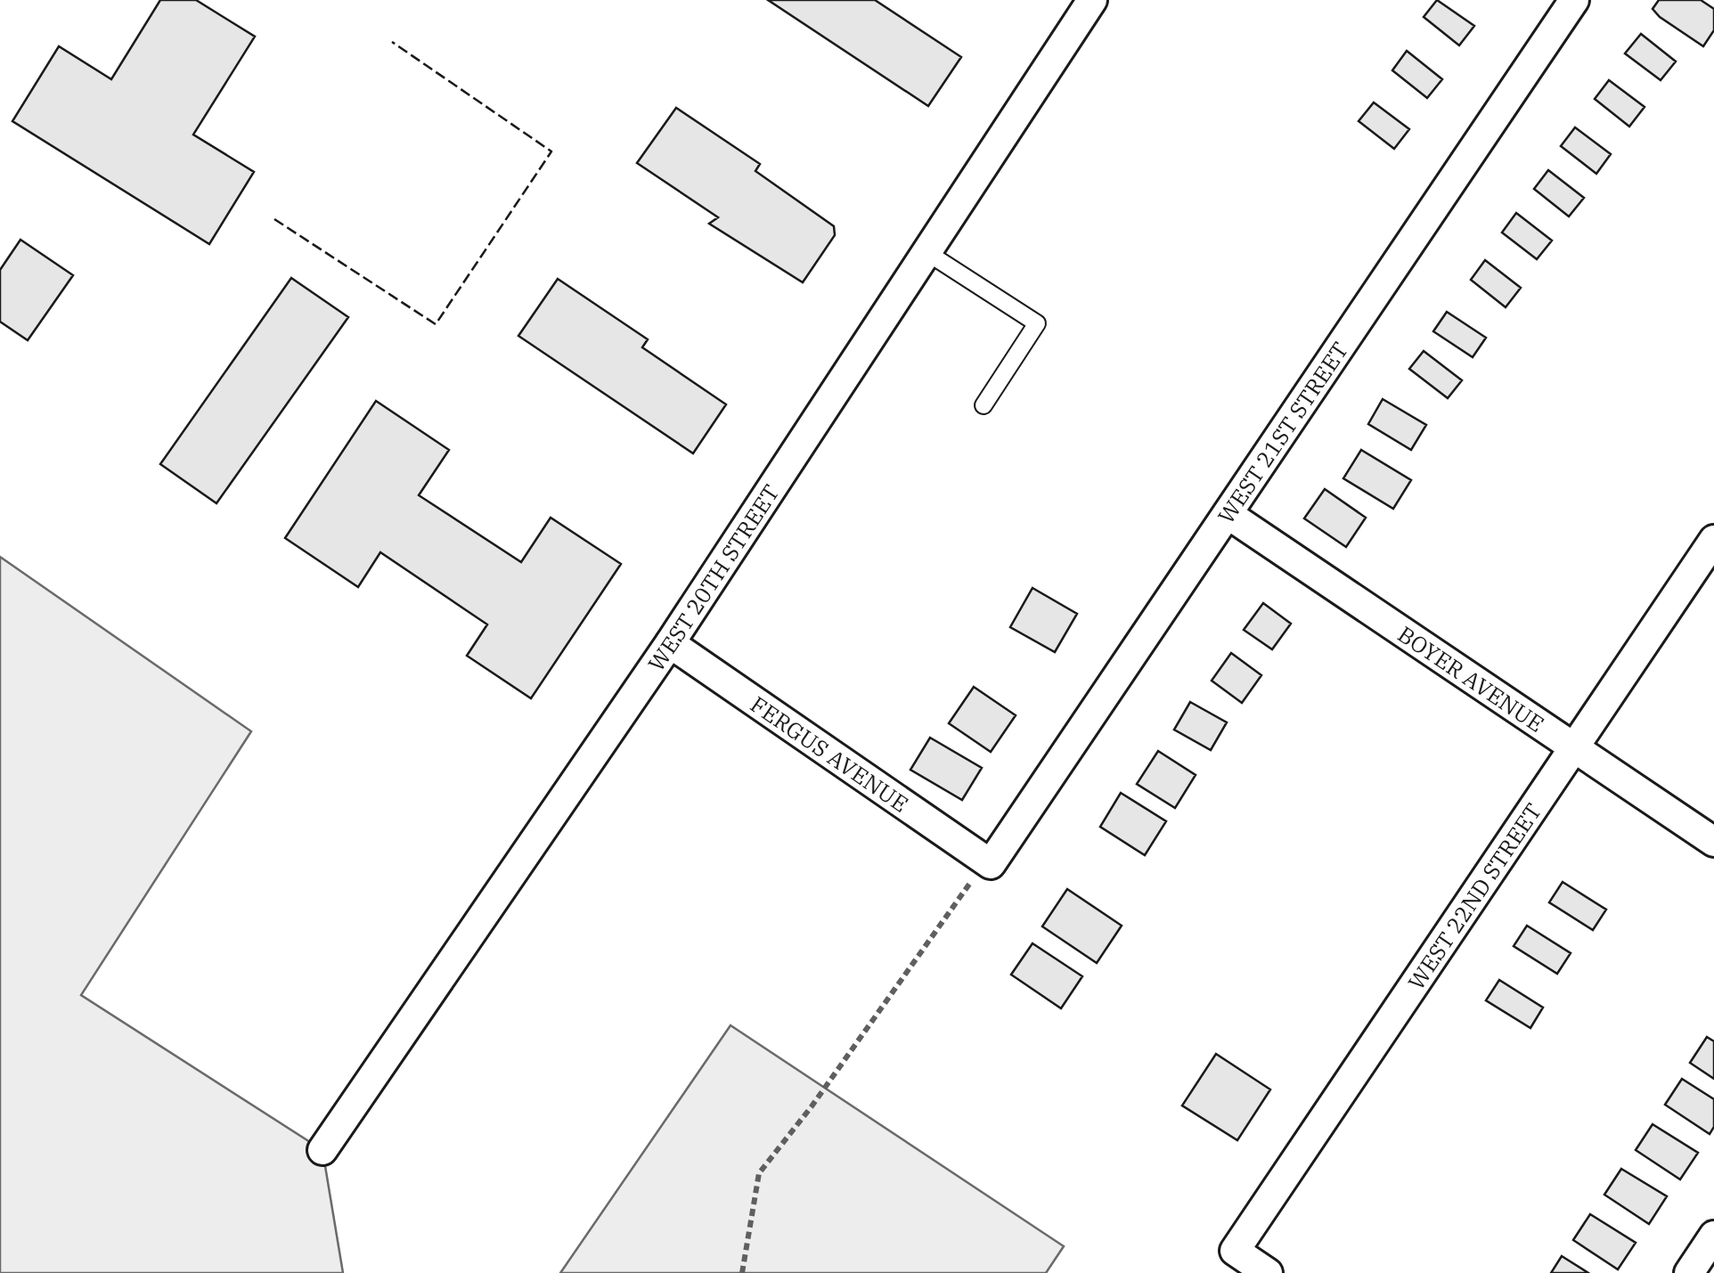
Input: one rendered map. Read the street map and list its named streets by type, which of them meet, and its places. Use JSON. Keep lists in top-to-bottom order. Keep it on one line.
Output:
{"streets":{"street":["WEST 21ST STREET","WEST 20TH STREET","BOYER AVENUE","FERGUS AVENUE","WEST 22ND STREET"]},"crossings":[["WEST 21ST STREET","BOYER AVENUE"],["WEST 21ST STREET","FERGUS AVENUE"],["WEST 20TH STREET","FERGUS AVENUE"],["BOYER AVENUE","WEST 22ND STREET"]]}
